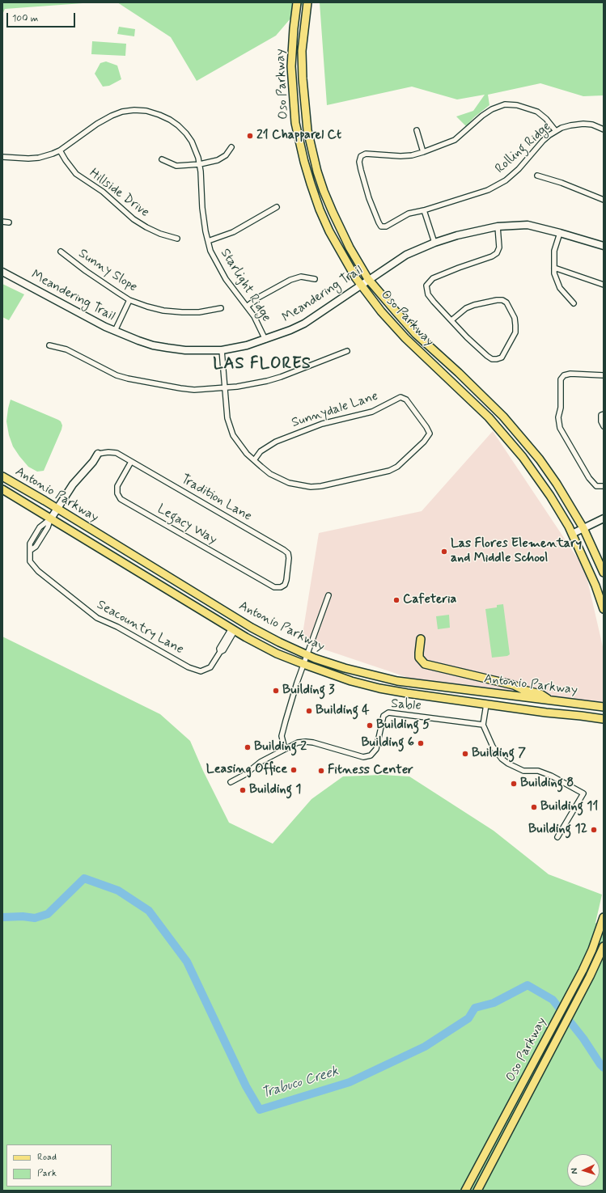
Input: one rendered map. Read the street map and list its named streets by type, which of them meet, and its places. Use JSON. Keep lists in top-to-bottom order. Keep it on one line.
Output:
{"streets":{"main road":["Oso Parkway","Antonio Parkway"],"street":["Rolling Ridge","Hillside Drive","Sunny Slope","Starlight Ridge","Meandering Trail","Sunnydale Lane","Tradition Lane","Legacy Way","Seacountry Lane","Sable"]},"crossings":[["Oso Parkway","Meandering Trail"],["Hillside Drive","Starlight Ridge"],["Starlight Ridge","Meandering Trail"],["Antonio Parkway","Seacountry Lane"],["Tradition Lane","Legacy Way"]],"districts":["LAS FLORES"],"water":["Trabuco Creek"],"places":["21 Chapparel Ct","Las Flores Elementary and Middle School","Cafeteria","Building 3","Building 4","Building 5","Building 6","Building 2","Building 7","Leasing Office","Fitness Center","Building 8","Building 1","Building 11","Building 12"],"legend":["Road","Park"],"scale_bar":"100 m","north":"left"}
